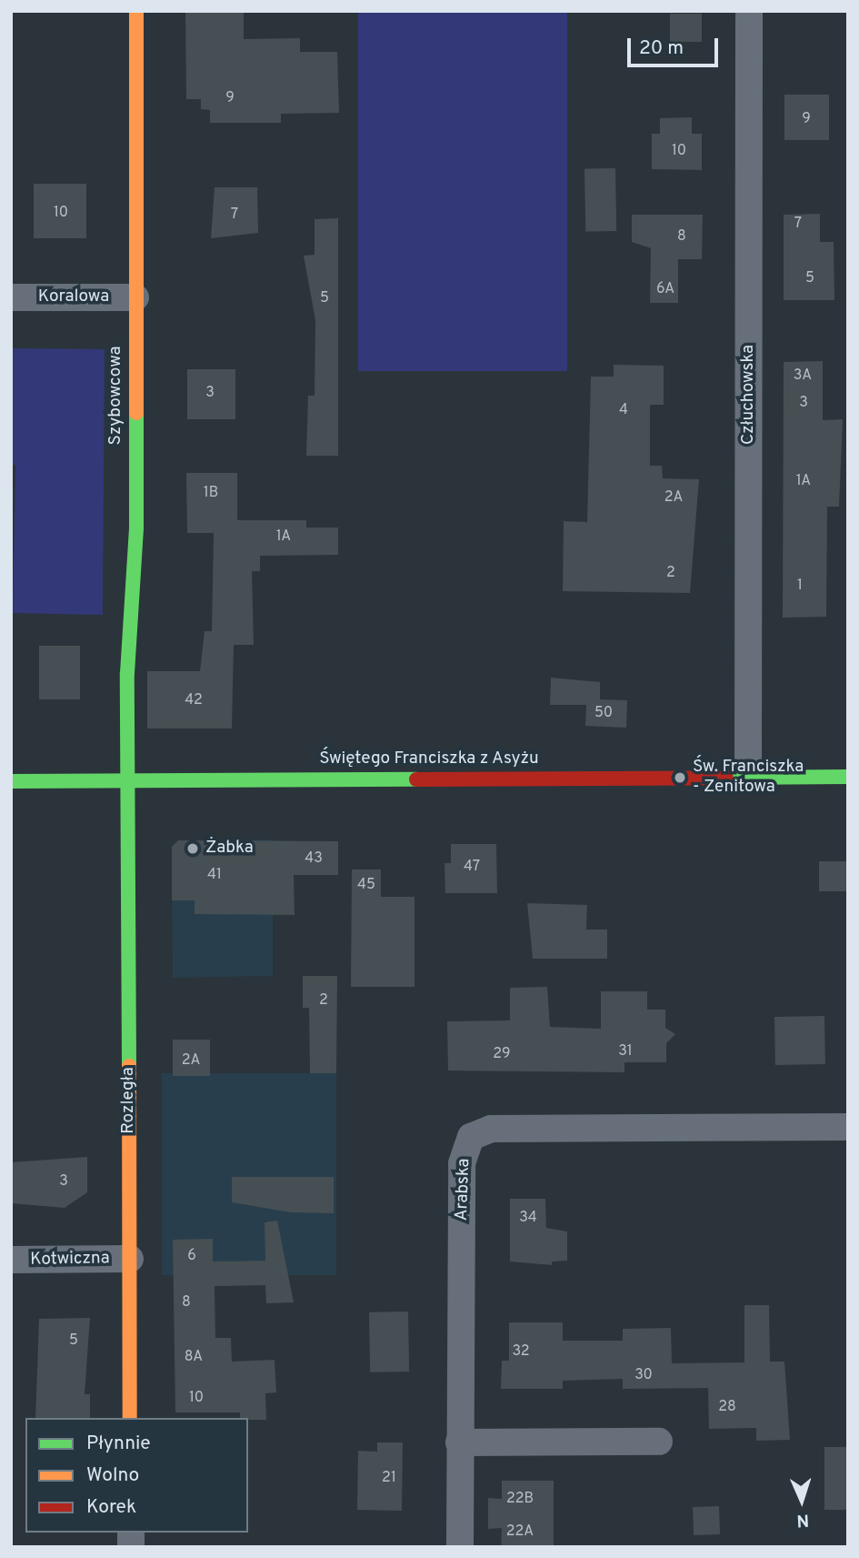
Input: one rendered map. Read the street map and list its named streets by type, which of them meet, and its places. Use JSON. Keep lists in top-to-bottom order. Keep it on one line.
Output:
{"streets":{"street":["Koralowa","Człuchowska","Szybowcowa","Świętego Franciszka z Asyżu","Rozległa","Arabska","Kotwiczna"]},"crossings":[["Koralowa","Szybowcowa"],["Człuchowska","Świętego Franciszka z Asyżu"],["Szybowcowa","Świętego Franciszka z Asyżu"],["Szybowcowa","Rozległa"],["Świętego Franciszka z Asyżu","Rozległa"],["Rozległa","Kotwiczna"]],"places":["Św. Franciszka - Zenitowa","Żabka"],"house_numbers":["9","9","10","10","7","7","8","5","6A","5","3A","3","3","4","1A","1B","2A","1A","2","1","42","50","43","47","41","45","2","31","29","2A","3","34","6","8","5","32","8A","30","10","28","21","22B","22A"],"legend":["Płynnie","Wolno","Korek"],"scale_bar":"20 m","north":"bottom"}
